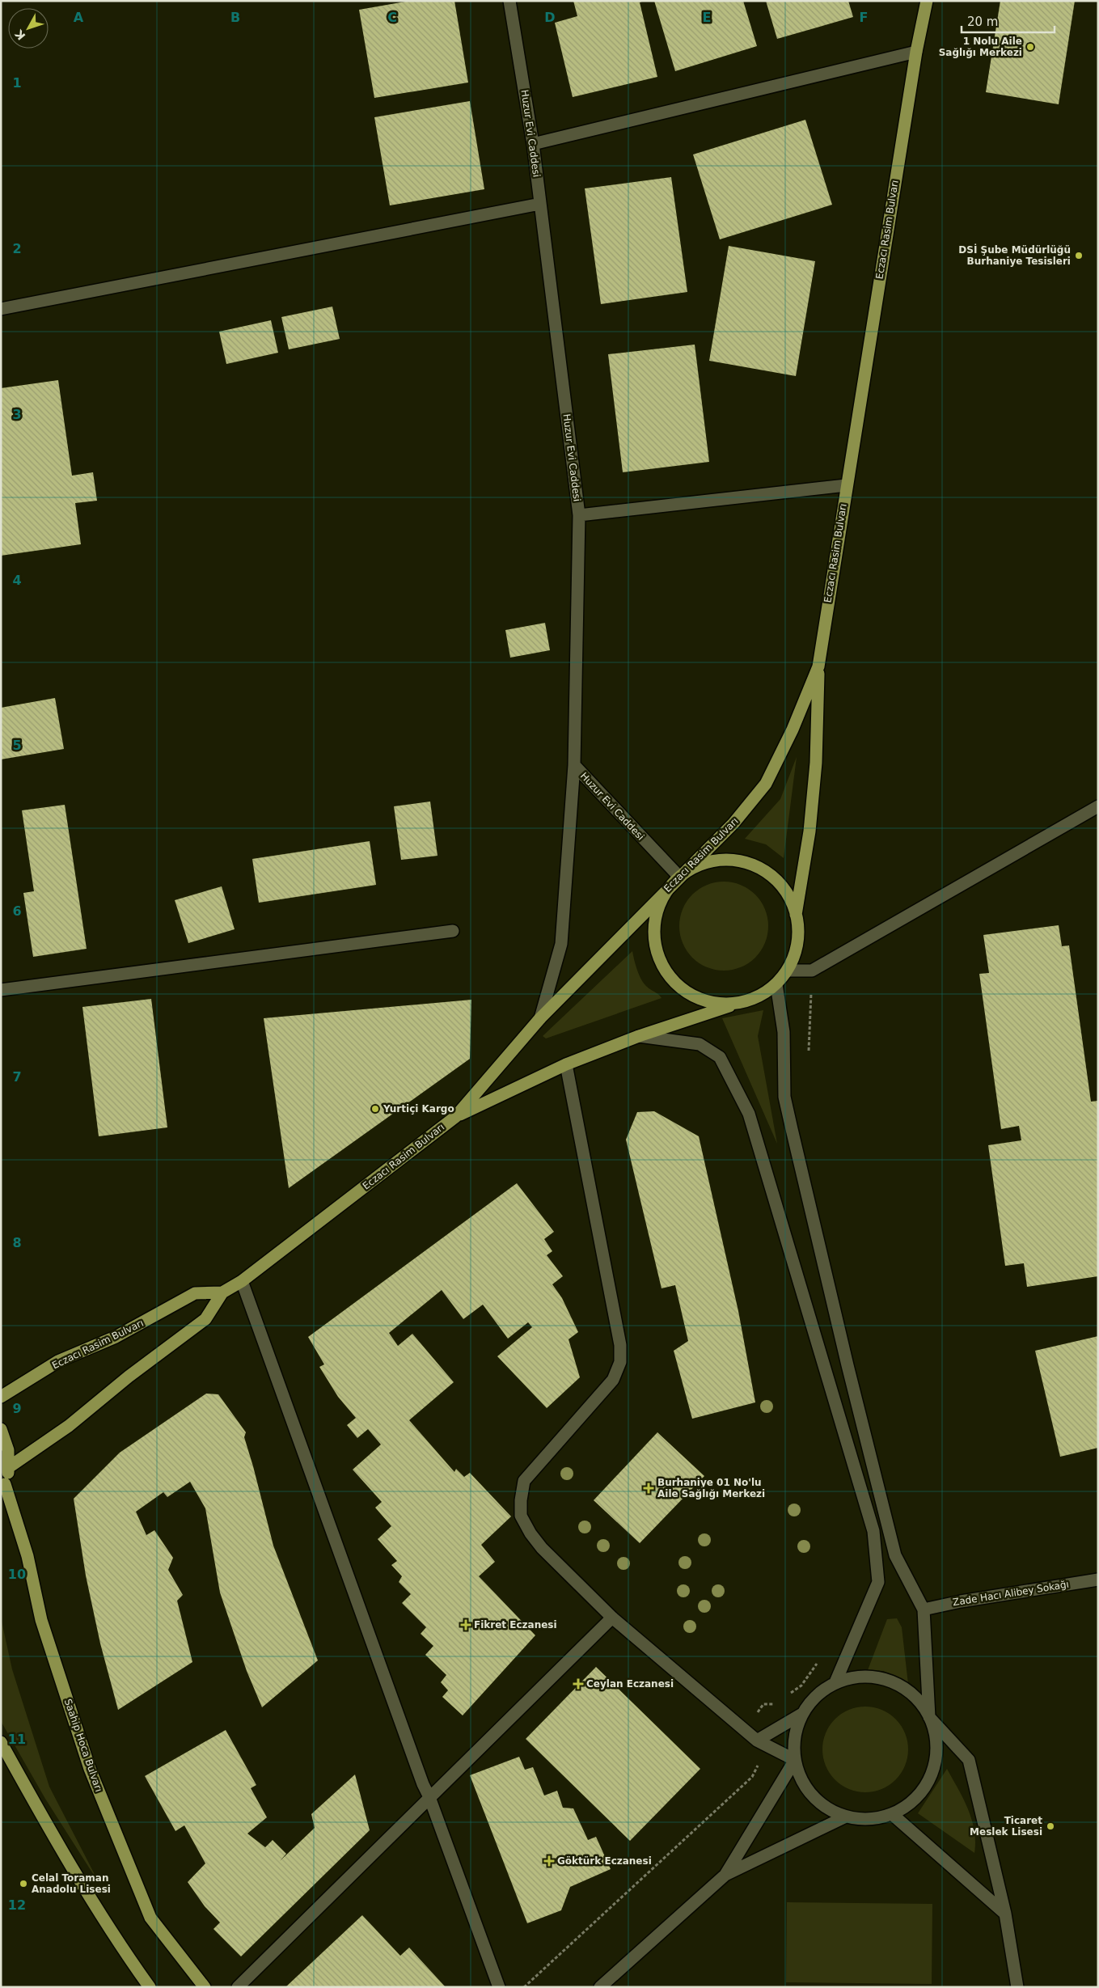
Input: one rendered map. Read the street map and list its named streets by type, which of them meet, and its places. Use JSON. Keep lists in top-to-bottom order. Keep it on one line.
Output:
{"streets":{"main road":["Eczacı Rasim Bulvarı","Saahip Hoca Bulvarı"],"street":["Huzur Evi Caddesi","Zade Hacı Alibey Sokağı"]},"crossings":[["Huzur Evi Caddesi","Eczacı Rasim Bulvarı"]],"places":{"other":["1 Nolu Aile Sağlığı Merkezi","DSİ Şube Müdürlüğü Burhaniye Tesisleri","Yurtiçi Kargo","Ticaret Meslek Lisesi","Celal Toraman Anadolu Lisesi"],"health":["Burhaniye 01 No'lu Aile Sağlığı Merkezi","Fikret Eczanesi","Ceylan Eczanesi","Göktürk Eczanesi"]},"scale_bar":"20 m","north":"bottom left","grid":{"columns":["A","B","C","D","E","F"],"rows":["1","2","3","4","5","6","7","8","9","10","11","12"]}}
